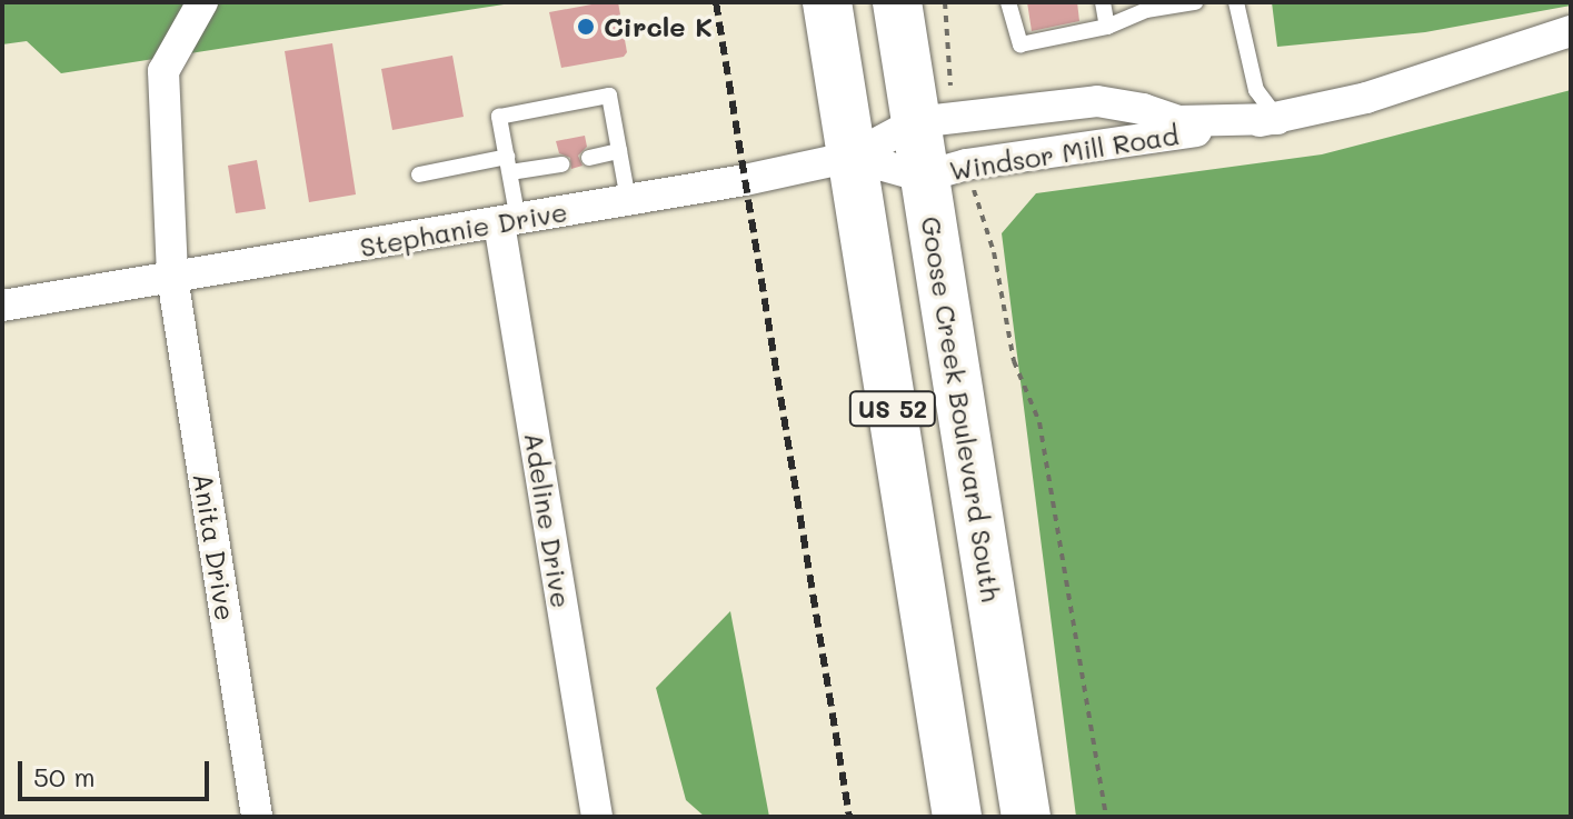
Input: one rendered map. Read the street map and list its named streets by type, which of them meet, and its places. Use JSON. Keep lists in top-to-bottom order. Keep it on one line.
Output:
{"streets":{"highway":["US 52","Goose Creek Boulevard South"],"street":["Windsor Mill Road","Stephanie Drive","Adeline Drive","Anita Drive"]},"crossings":[["Windsor Mill Road","Stephanie Drive"],["Windsor Mill Road","US 52"],["Windsor Mill Road","Goose Creek Boulevard South"],["Stephanie Drive","US 52"],["Stephanie Drive","Goose Creek Boulevard South"],["Stephanie Drive","Adeline Drive"],["Stephanie Drive","Anita Drive"]],"places":["Circle K"],"scale_bar":"50 m"}
